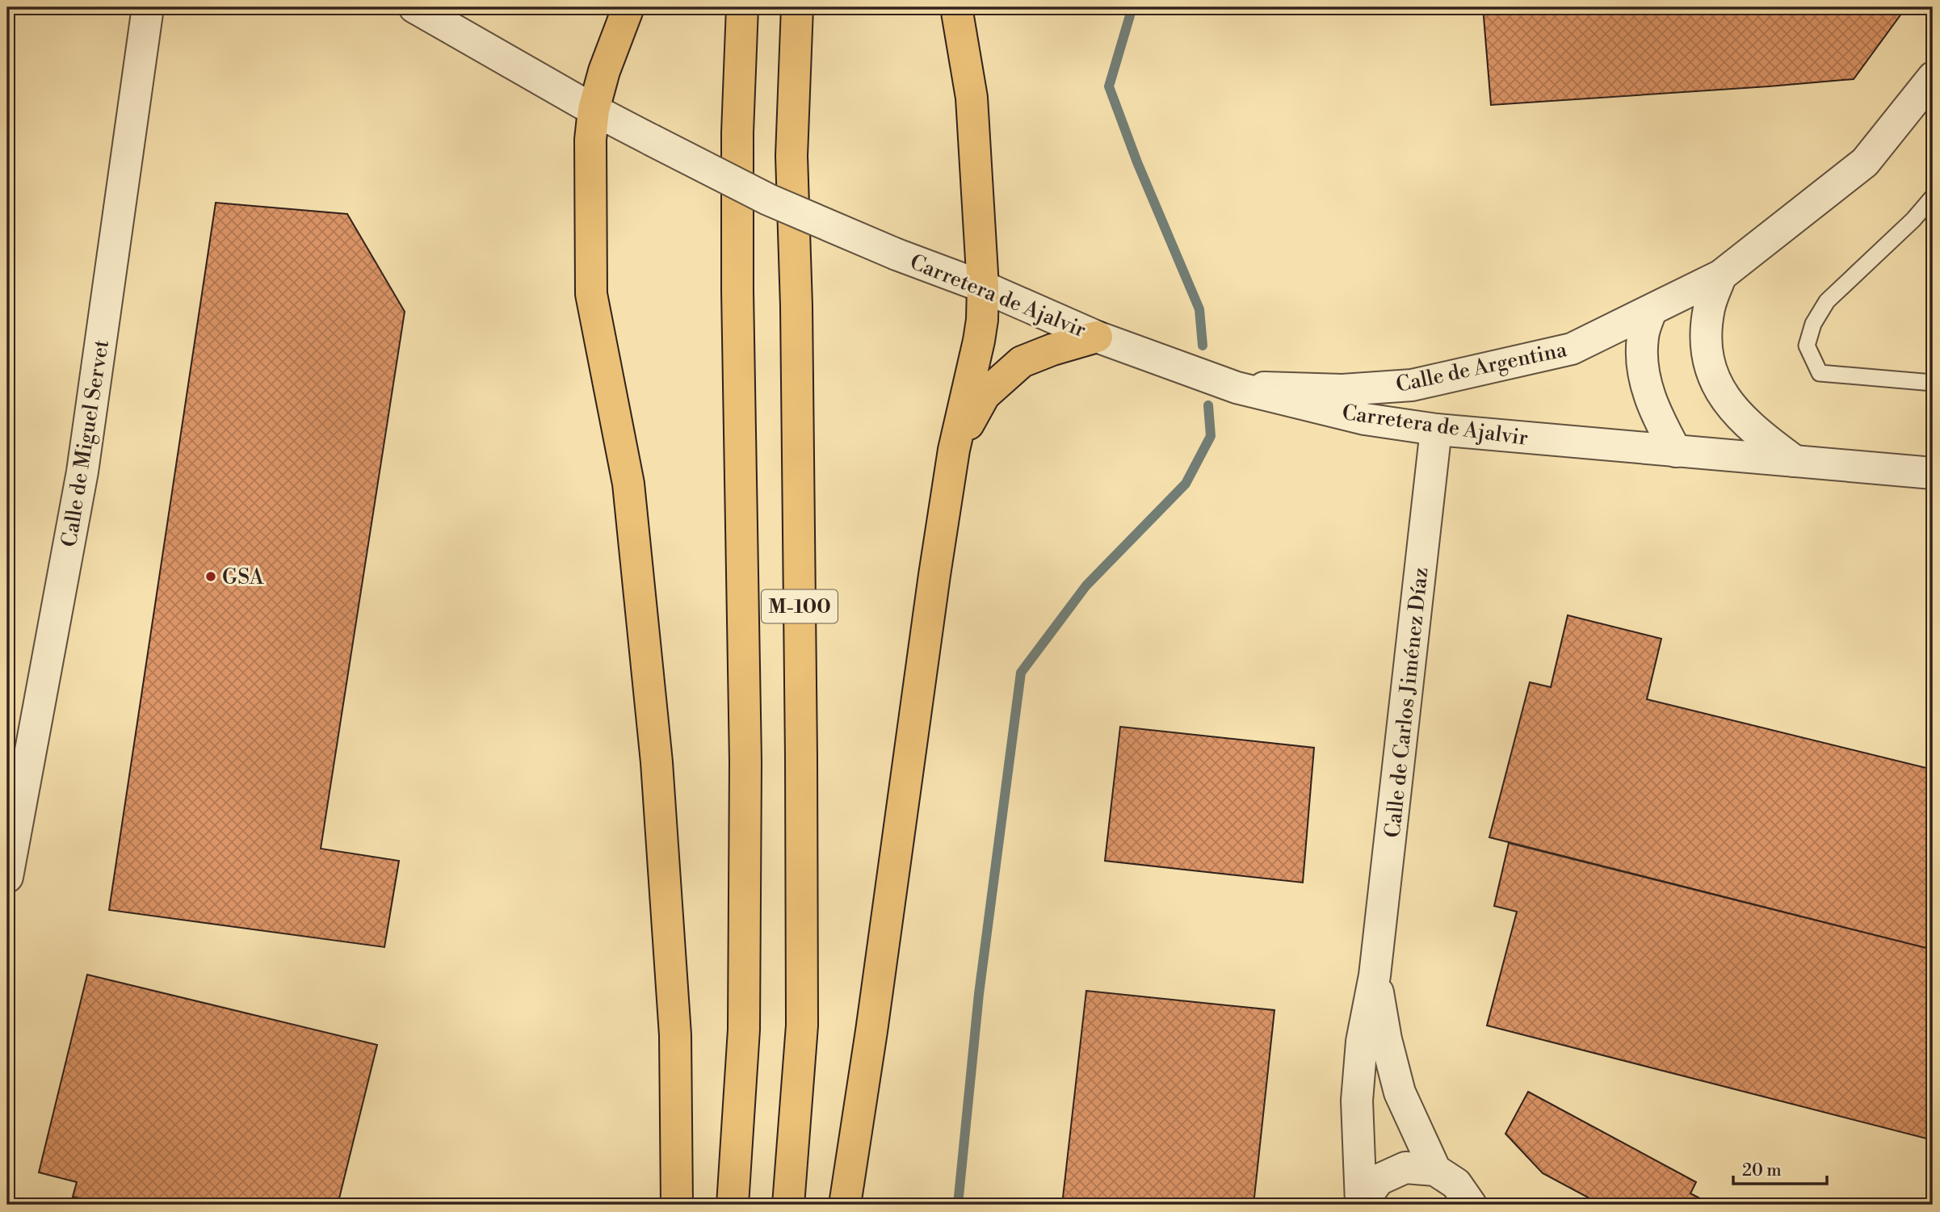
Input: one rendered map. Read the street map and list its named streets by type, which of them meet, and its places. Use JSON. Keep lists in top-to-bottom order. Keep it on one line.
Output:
{"streets":{"highway":["M-100"],"street":["Carretera de Ajalvir","Calle de Argentina","Calle de Miguel Servet","Calle de Carlos Jiménez Díaz"]},"crossings":[["Carretera de Ajalvir","Calle de Argentina"],["Carretera de Ajalvir","Calle de Carlos Jiménez Díaz"]],"places":["GSA"],"scale_bar":"20 m"}
